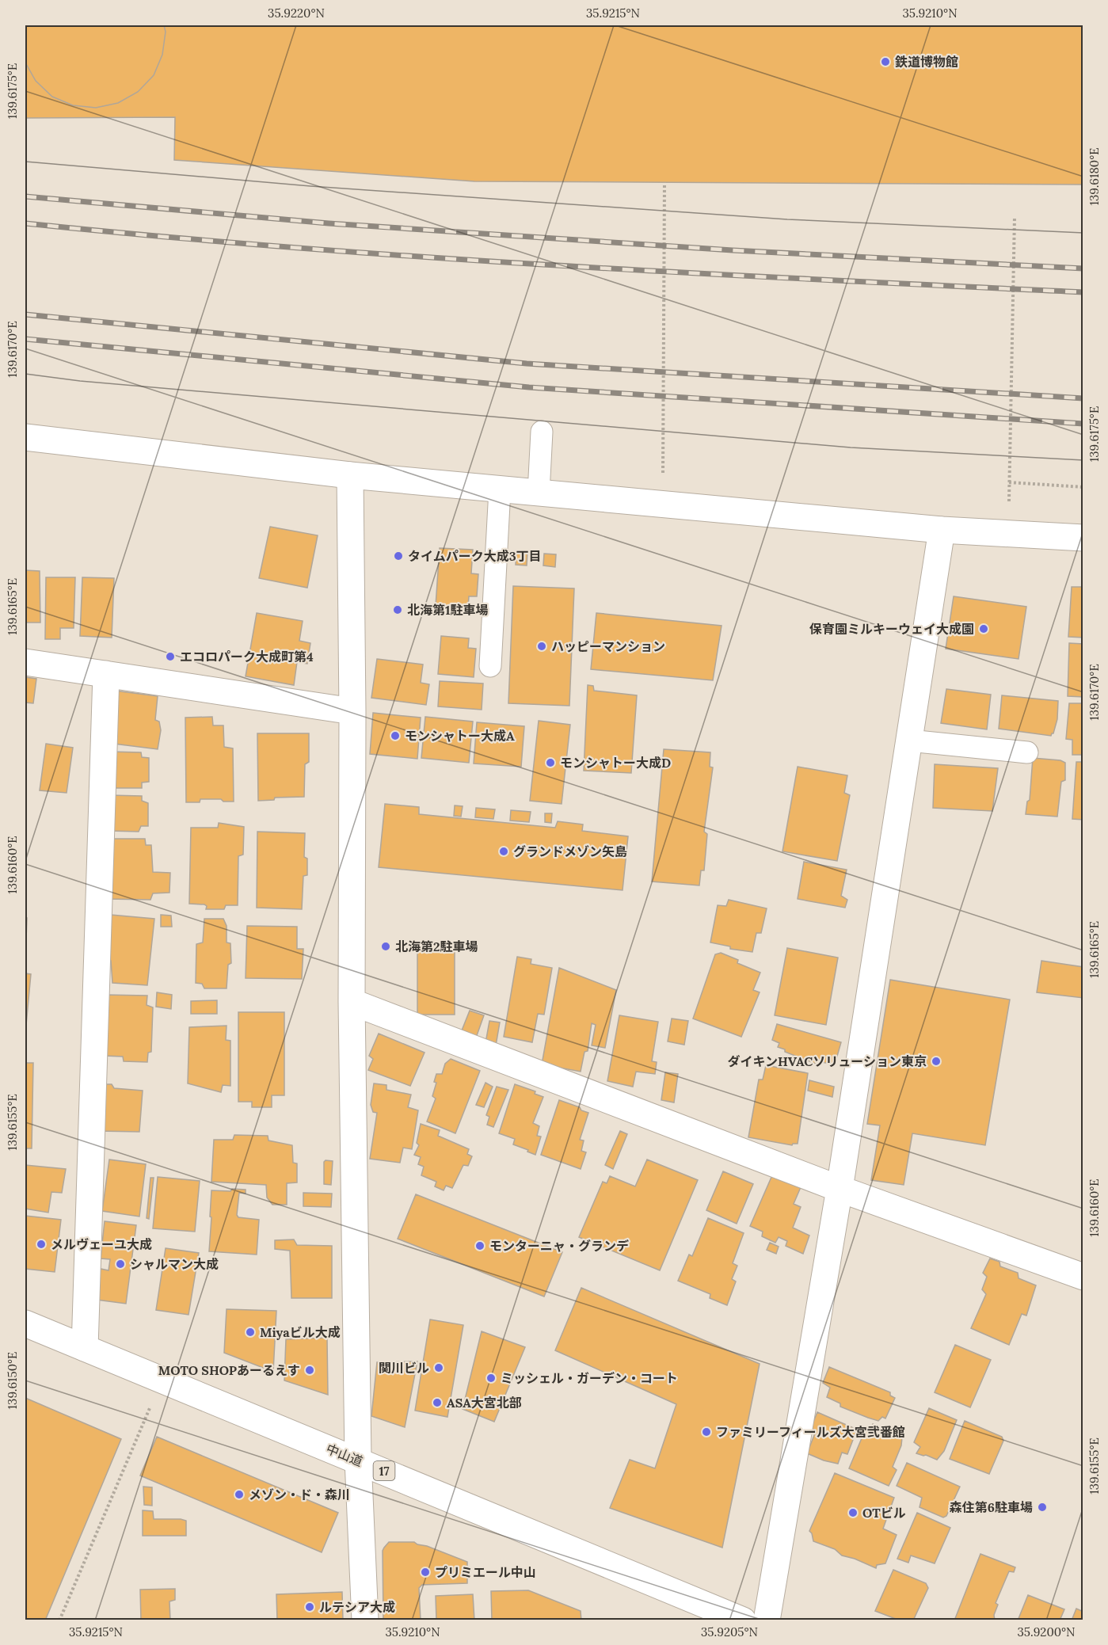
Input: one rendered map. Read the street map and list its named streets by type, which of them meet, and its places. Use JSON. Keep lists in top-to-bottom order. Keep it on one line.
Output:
{"streets":{"main road":["中山道","17"]},"places":["鉄道博物館","タイムパーク大成3丁目","北海第1駐車場","保育園ミルキーウェイ大成園","ハッピーマンション","エコロパーク大成町第4","モンシャトー大成A","モンシャトー大成D","グランドメゾン矢島","北海第2駐車場","ダイキンHVACソリューション東京","メルヴェーユ大成","モンターニャ・グランデ","シャルマン大成","Miyaビル大成","関川ビル","MOTO SHOPあーるえす","ミッシェル・ガーデン・コート","ASA大宮北部","ファミリーフィールズ大宮弐番館","メゾン・ド・森川","森住第6駐車場","OTビル","プリミエール中山","ルテシア大成"],"coordinates":["35.9220°N","35.9215°N","35.9210°N","139.6175°E","139.6180°E","139.6170°E","139.6165°E","139.6160°E","139.6155°E","139.6150°E","35.9205°N","35.9200°N"]}
